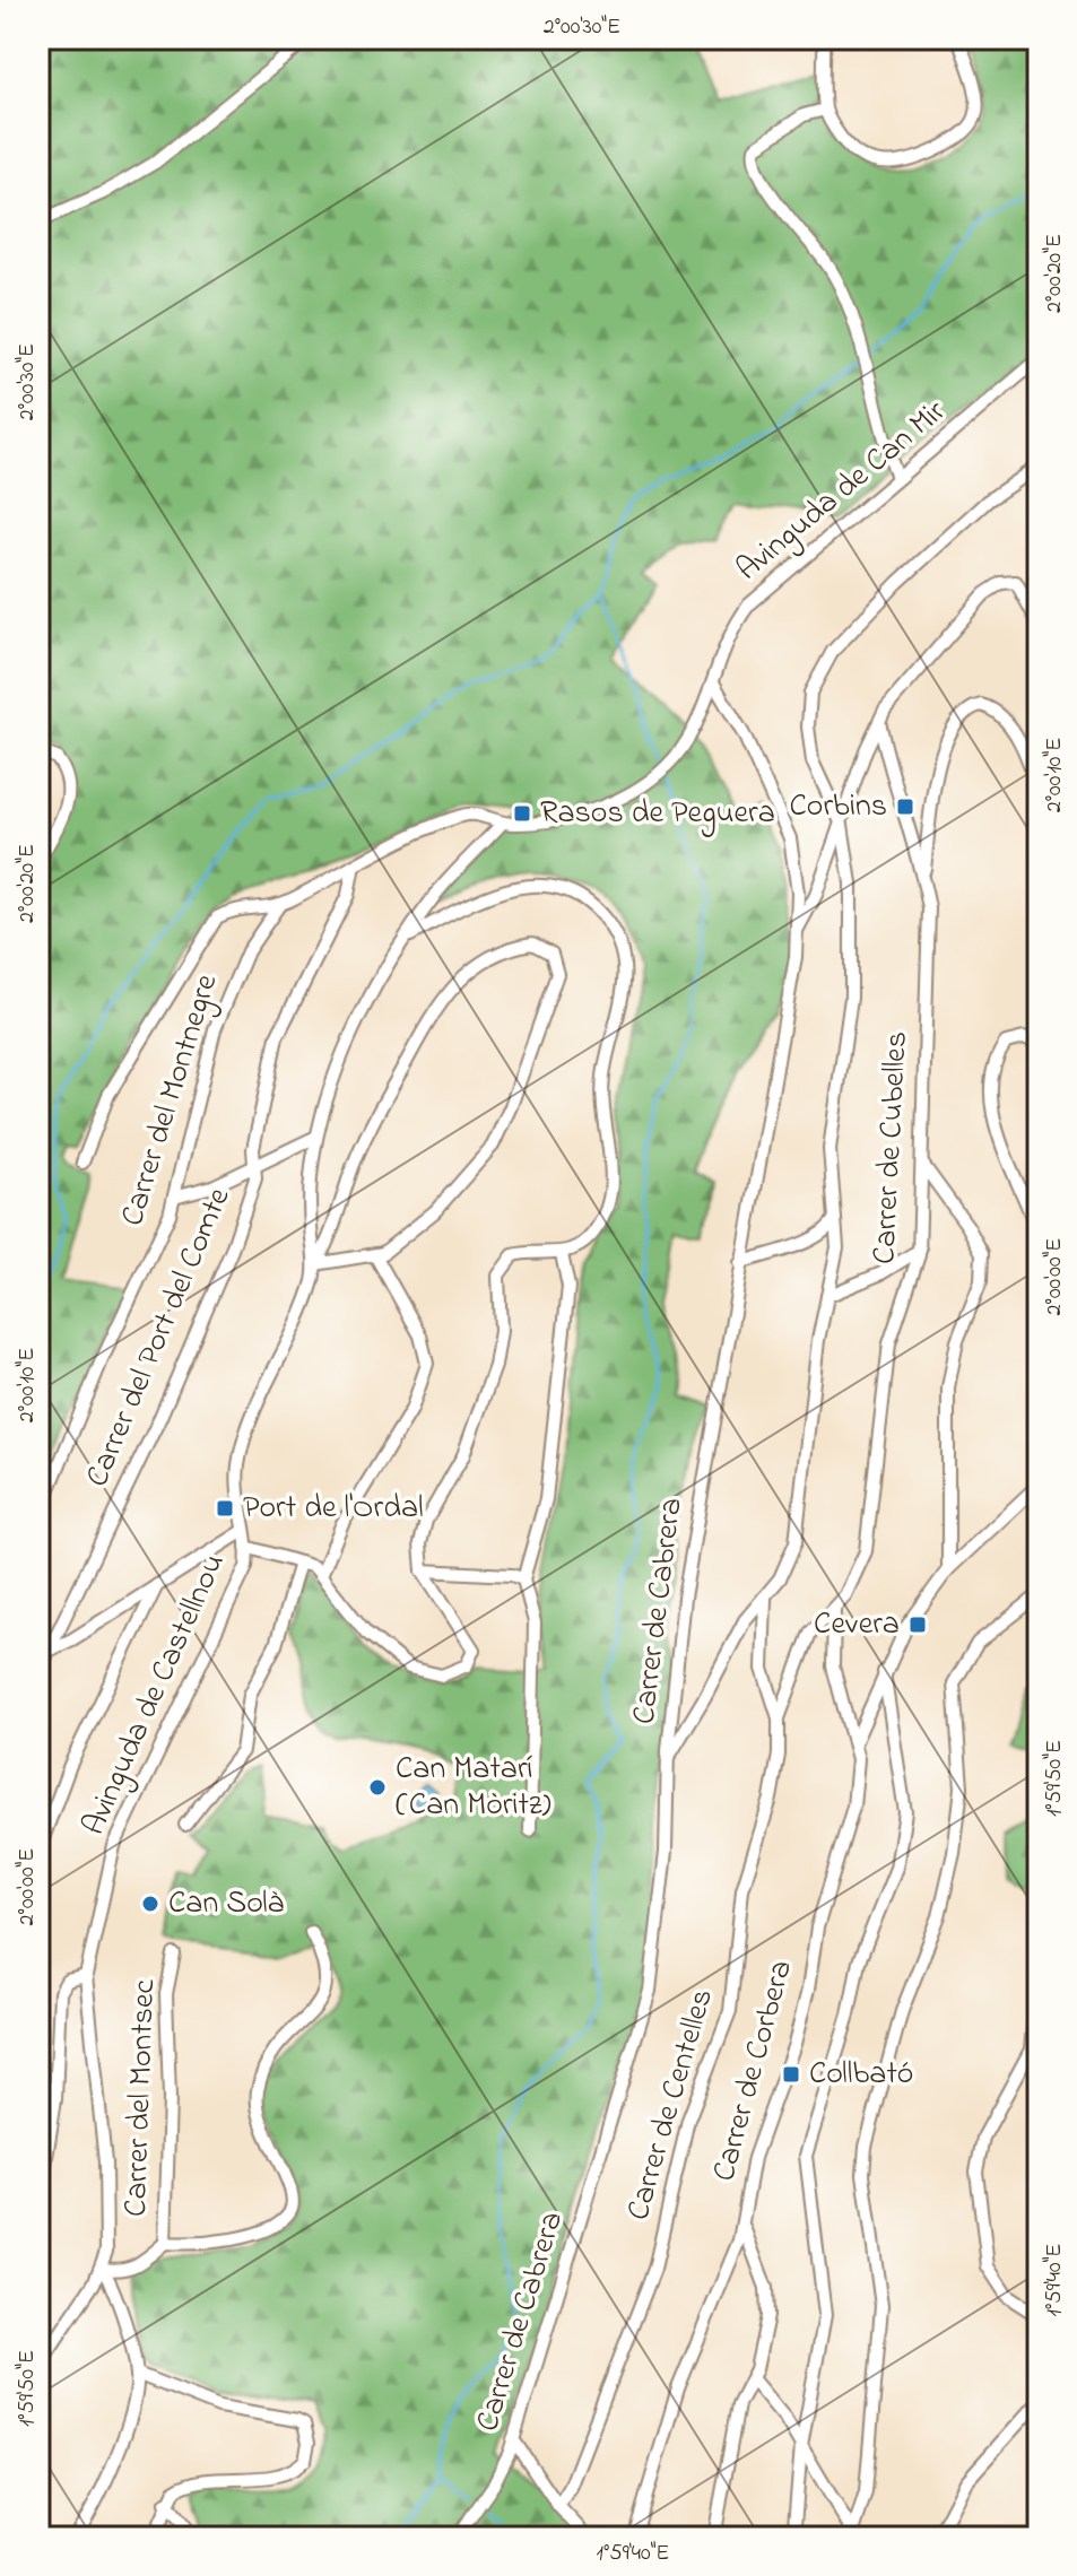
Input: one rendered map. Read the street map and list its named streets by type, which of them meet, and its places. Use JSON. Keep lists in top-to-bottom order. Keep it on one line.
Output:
{"streets":{"street":["Avinguda de Can Mir","Carrer del Montnegre","Carrer de Cubelles","Carrer del Port del Comte","Carrer de Cabrera","Avinguda de Castellnou","Carrer de Corbera","Carrer del Montsec","Carrer de Centelles"]},"crossings":[["Avinguda de Can Mir","Carrer del Montnegre"],["Avinguda de Can Mir","Carrer del Port del Comte"],["Avinguda de Can Mir","Carrer de Cabrera"],["Avinguda de Can Mir","Avinguda de Castellnou"],["Carrer de Cubelles","Carrer de Cabrera"],["Carrer de Cubelles","Carrer de Corbera"],["Carrer de Cubelles","Carrer de Centelles"]],"places":{"transit":["Corbins","Rasos de Peguera","Port de l'Ordal","Cevera","Collbató"],"other":["Can Matarí (Can Mòritz)","Can Solà"]},"coordinates":["2°00'30\"E","2°00'20\"E","2°00'10\"E","2°00'00\"E","1°59'50\"E","1°59'40\"E"]}
